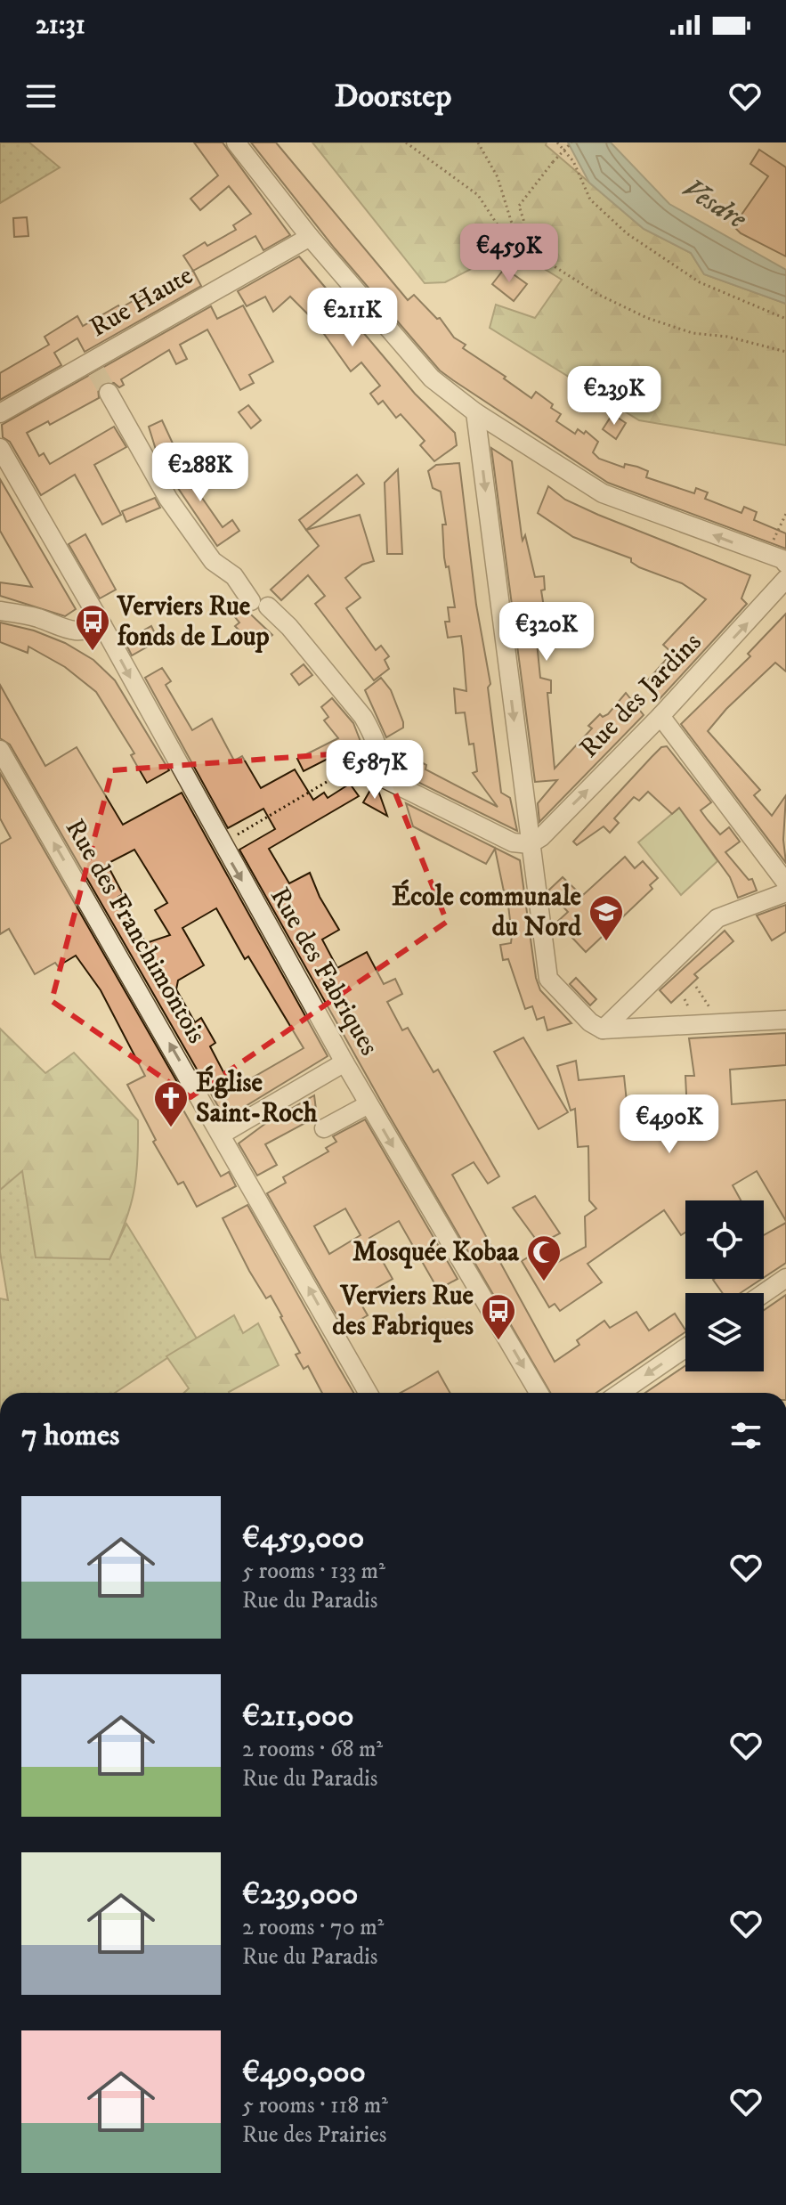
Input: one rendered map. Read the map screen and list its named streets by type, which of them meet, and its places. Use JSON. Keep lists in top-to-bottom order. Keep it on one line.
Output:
{"streets":{"street":["Rue Haute","Rue des Jardins","Rue des Franchimontois","Rue des Fabriques"]},"one_way":["Rue des Jardins","Rue des Franchimontois","Rue des Fabriques"],"water":["Vesdre"],"places":{"bus stop":["Verviers Rue fonds de Loup","Verviers Rue des Fabriques"],"school or university":["École communale du Nord"],"church":["Église Saint-Roch"],"mosque":["Mosquée Kobaa"]},"page":{"status":"21:31","header":"Doorstep","price":["€459K","€211K","€239K","€288K","€320K","€587K","€490K"],"heading":"7 homes","list":[{"name":"€459,000","note":"5 rooms · 133 m² · Rue du Paradis"},{"name":"€211,000","note":"2 rooms · 68 m² · Rue du Paradis"},{"name":"€239,000","note":"2 rooms · 70 m² · Rue du Paradis"},{"name":"€490,000","note":"5 rooms · 118 m² · Rue des Prairies"}]}}
